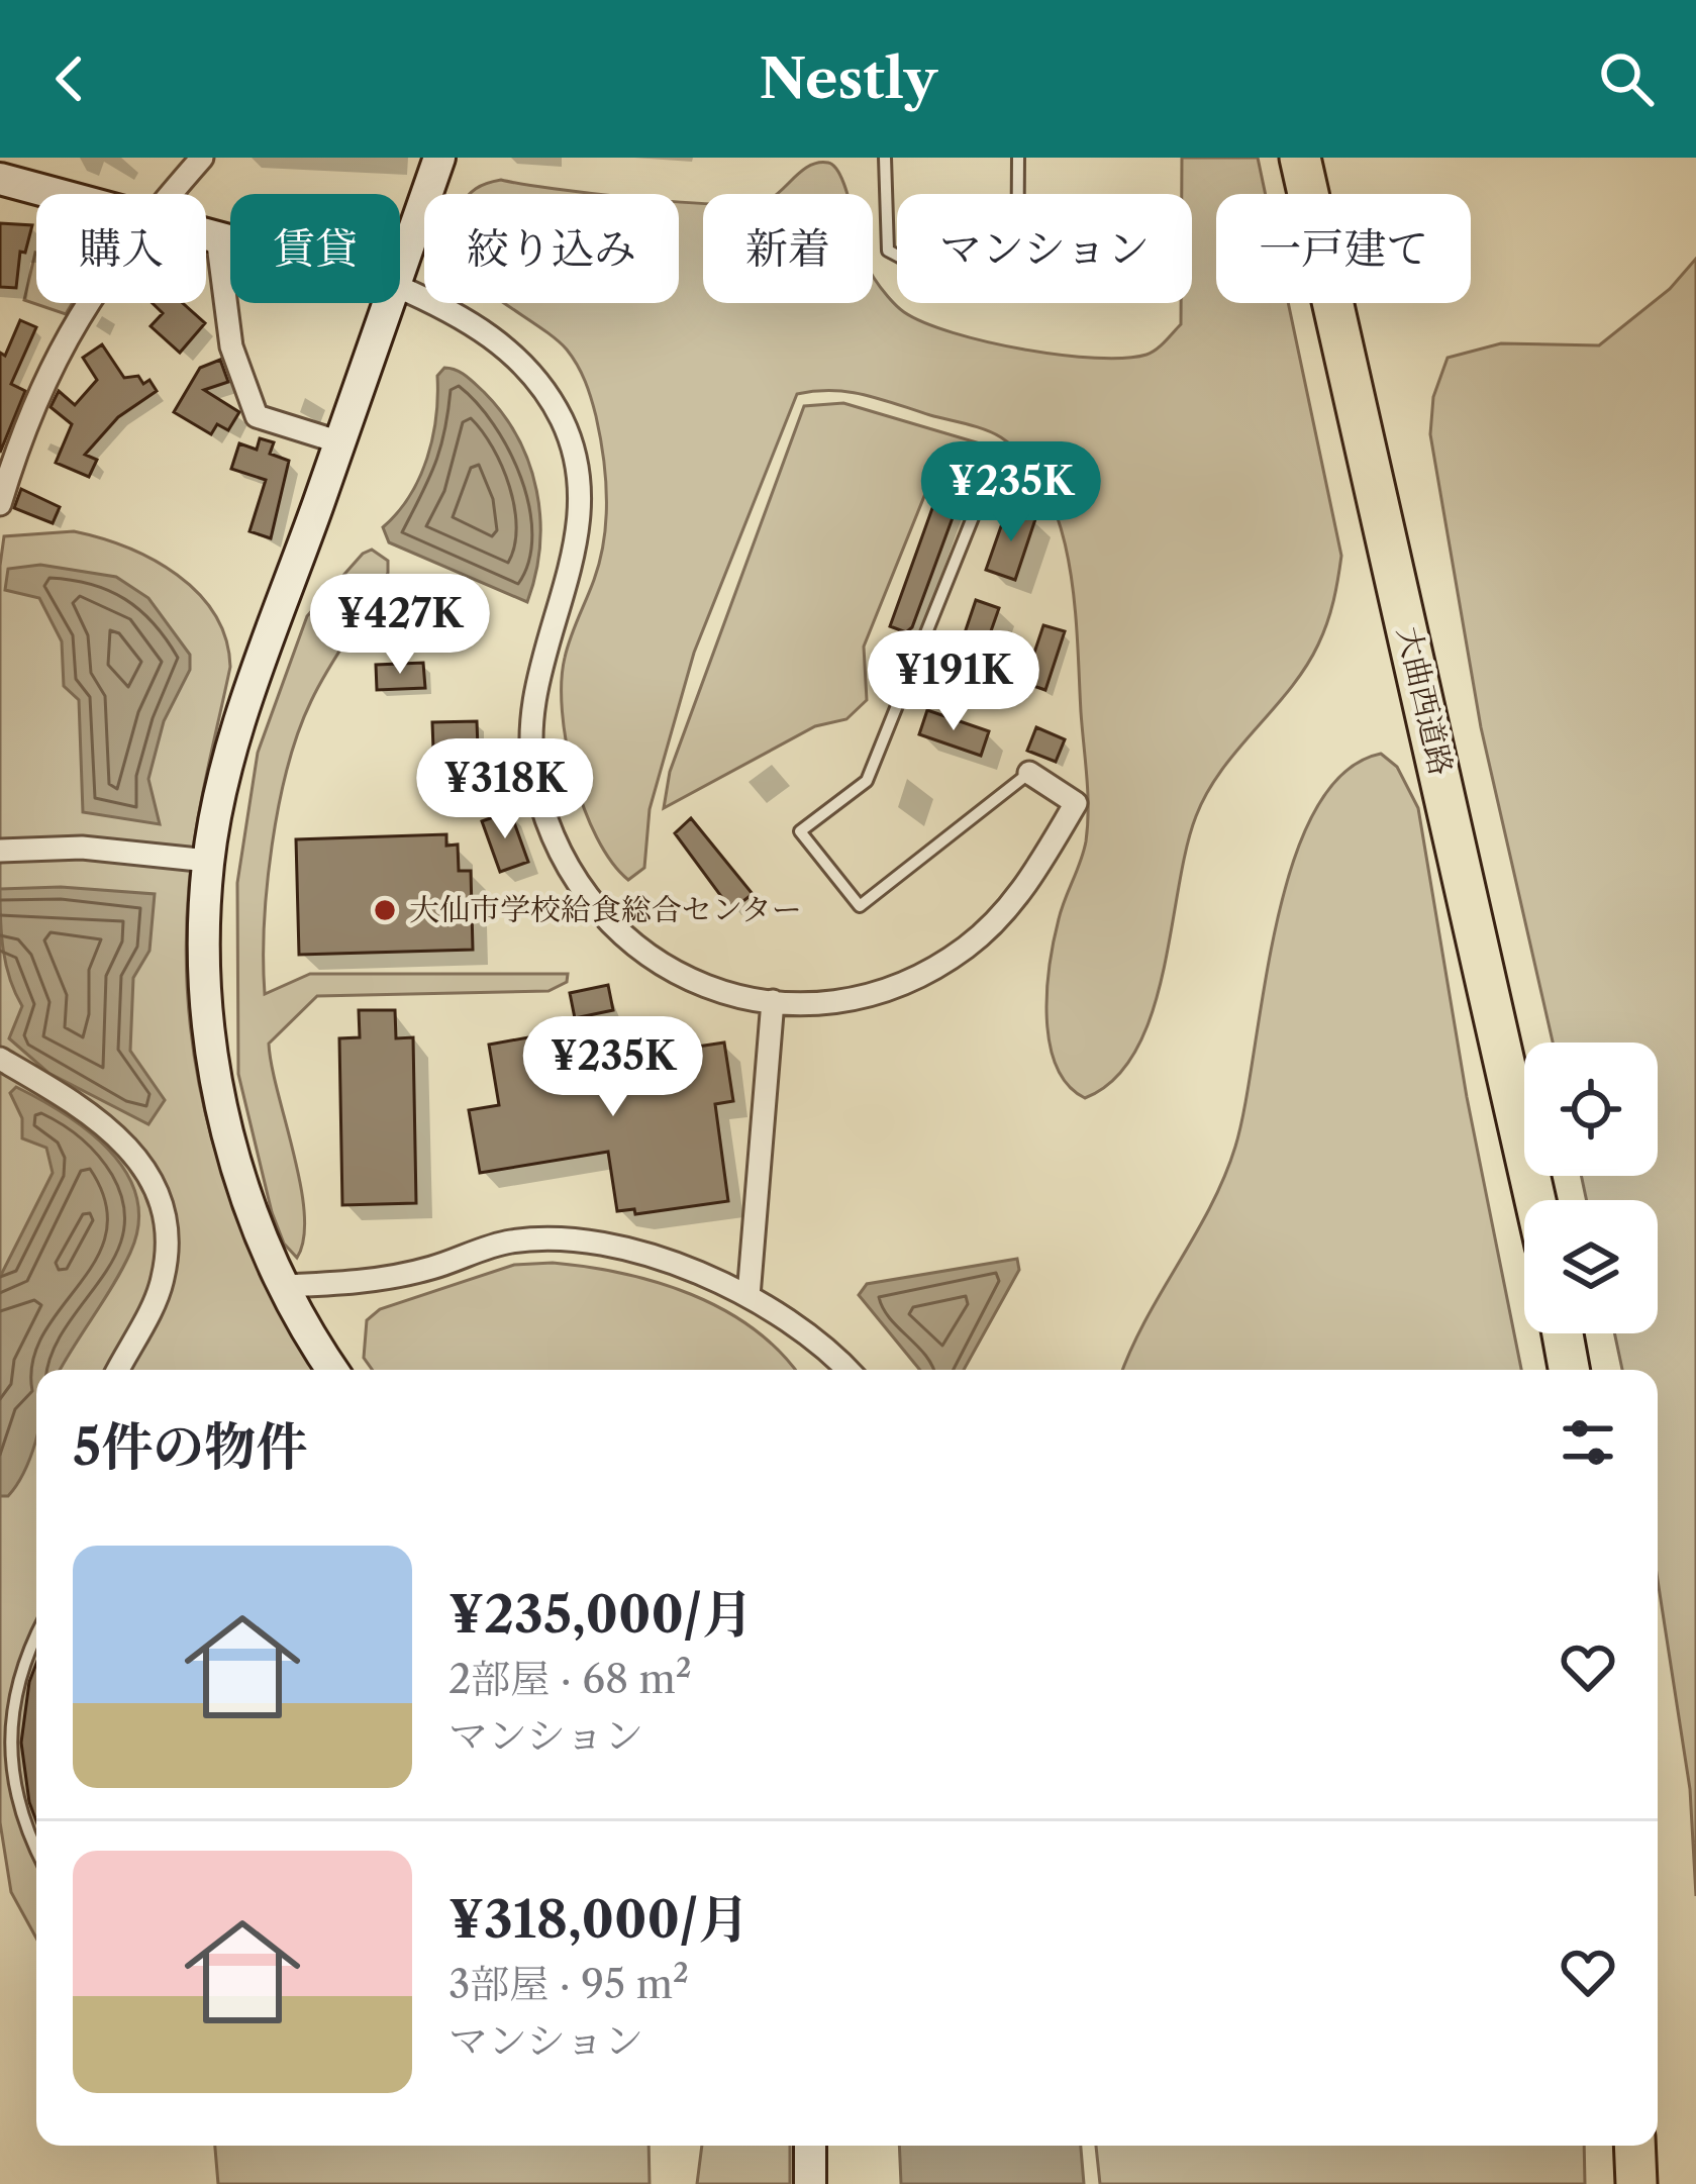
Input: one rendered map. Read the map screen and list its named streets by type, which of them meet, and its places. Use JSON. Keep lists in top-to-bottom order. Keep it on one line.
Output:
{"streets":{"highway":["大曲西道路"]},"places":["大仙市学校給食総合センター"],"page":{"header":"Nestly","chip":["購入","賃貸","絞り込み","新着","マンション","一戸建て"],"price":["¥235K","¥427K","¥191K","¥318K","¥235K"],"heading":"5件の物件","list":[{"name":"¥235,000/月","note":"2部屋 · 68 m² · マンション"},{"name":"¥318,000/月","note":"3部屋 · 95 m² · マンション"}]}}
